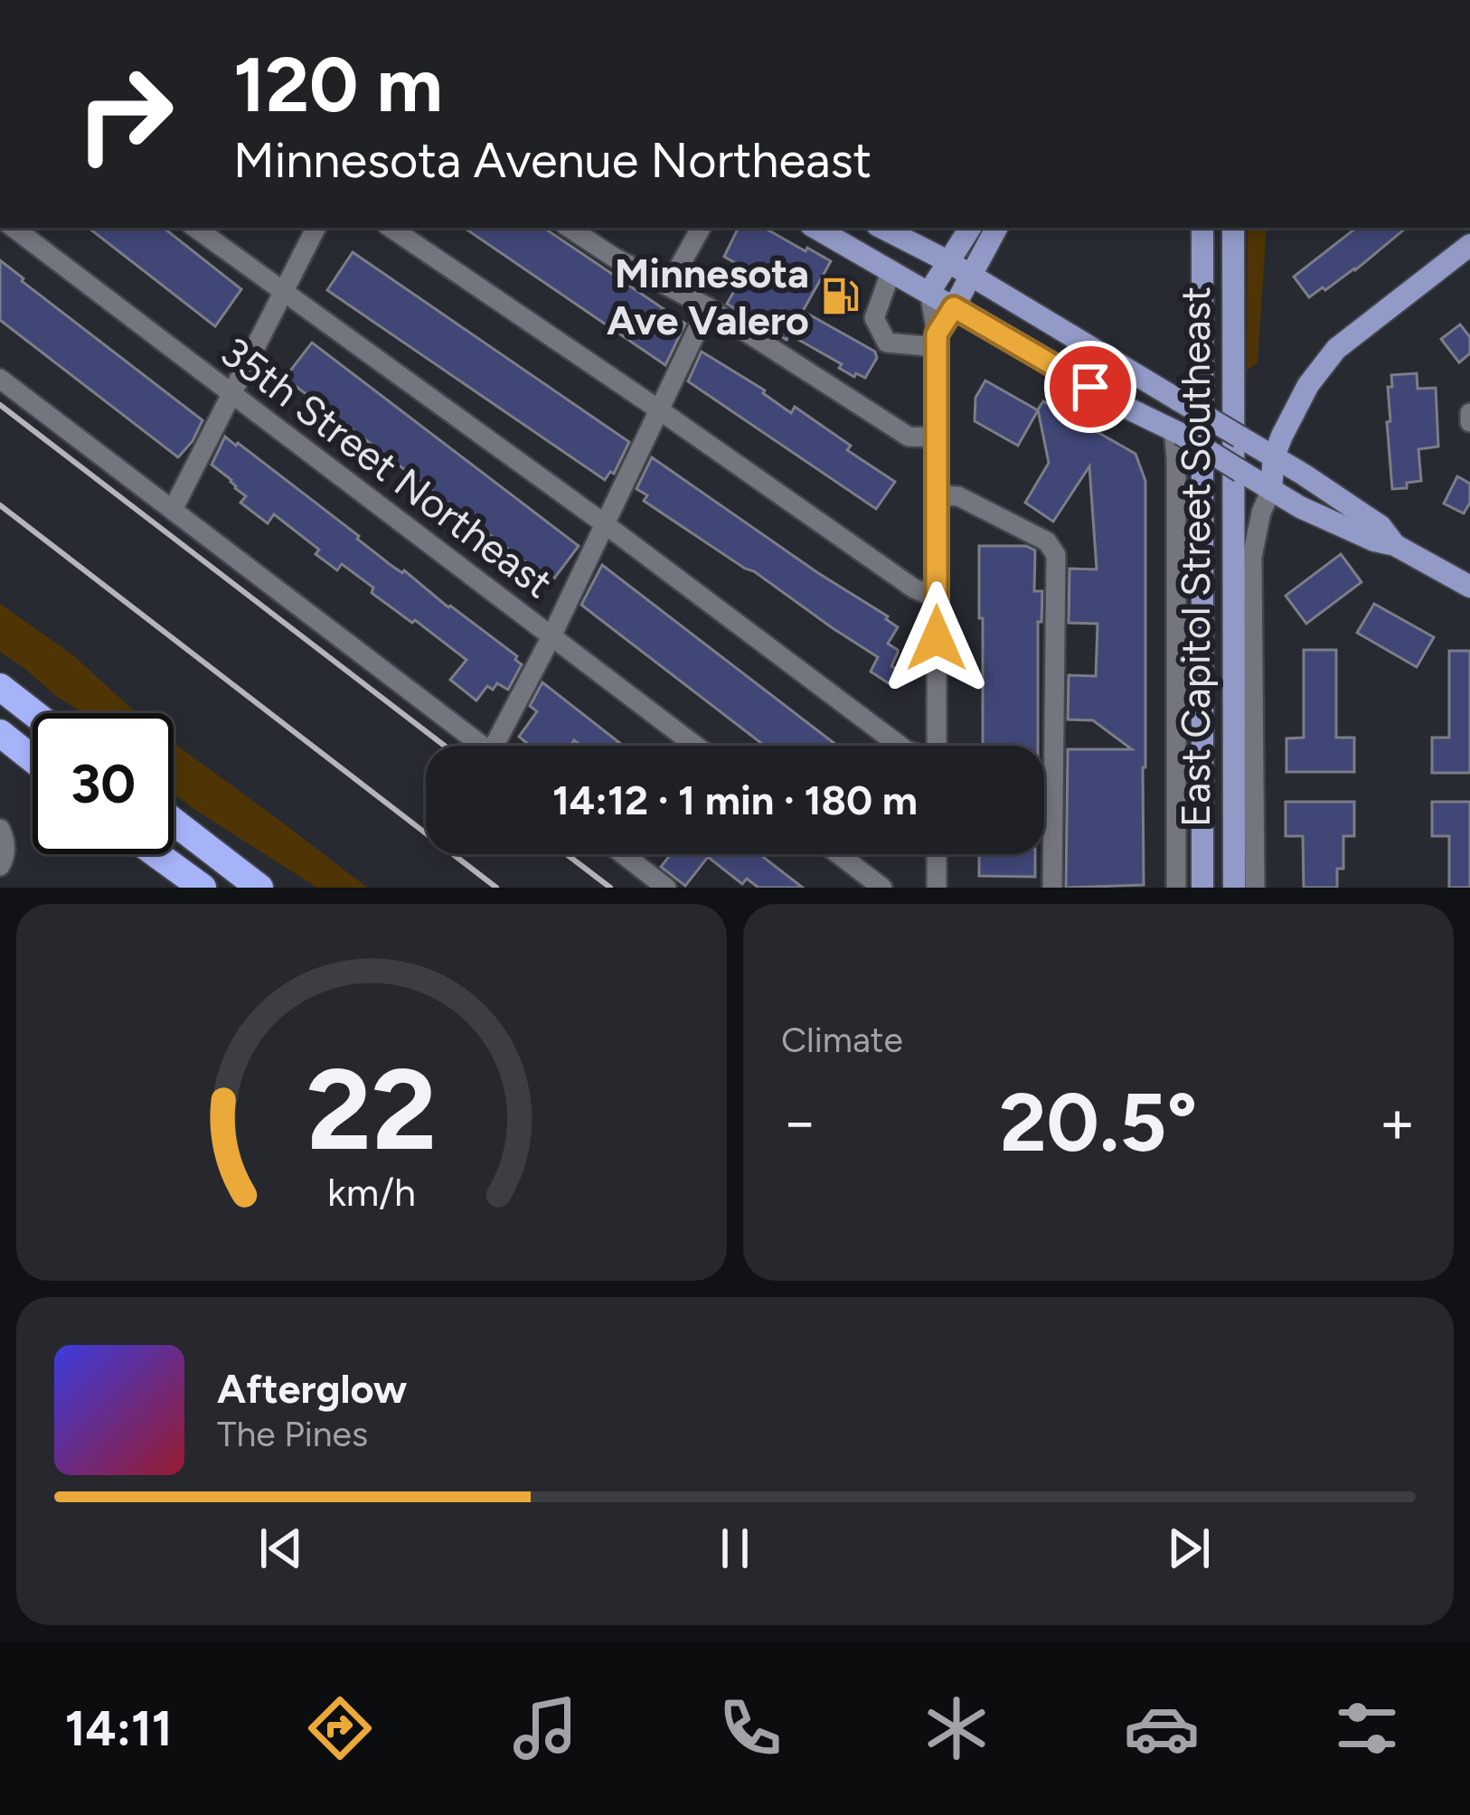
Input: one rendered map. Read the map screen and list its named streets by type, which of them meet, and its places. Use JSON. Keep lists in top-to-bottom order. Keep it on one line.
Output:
{"streets":{"main road":["East Capitol Street Southeast"],"street":["35th Street Northeast"]},"places":{"fuel station":["Minnesota Ave Valero"]},"page":{"turn":["120 m","Minnesota Avenue Northeast"],"limit":"30","trip":"14:12 · 1 min · 180 m","tile":"Climate","heat":["−","20.5°","+"],"song":["Afterglow","The Pines"],"tabs":"14:11","gauge":["22","km/h"]}}
